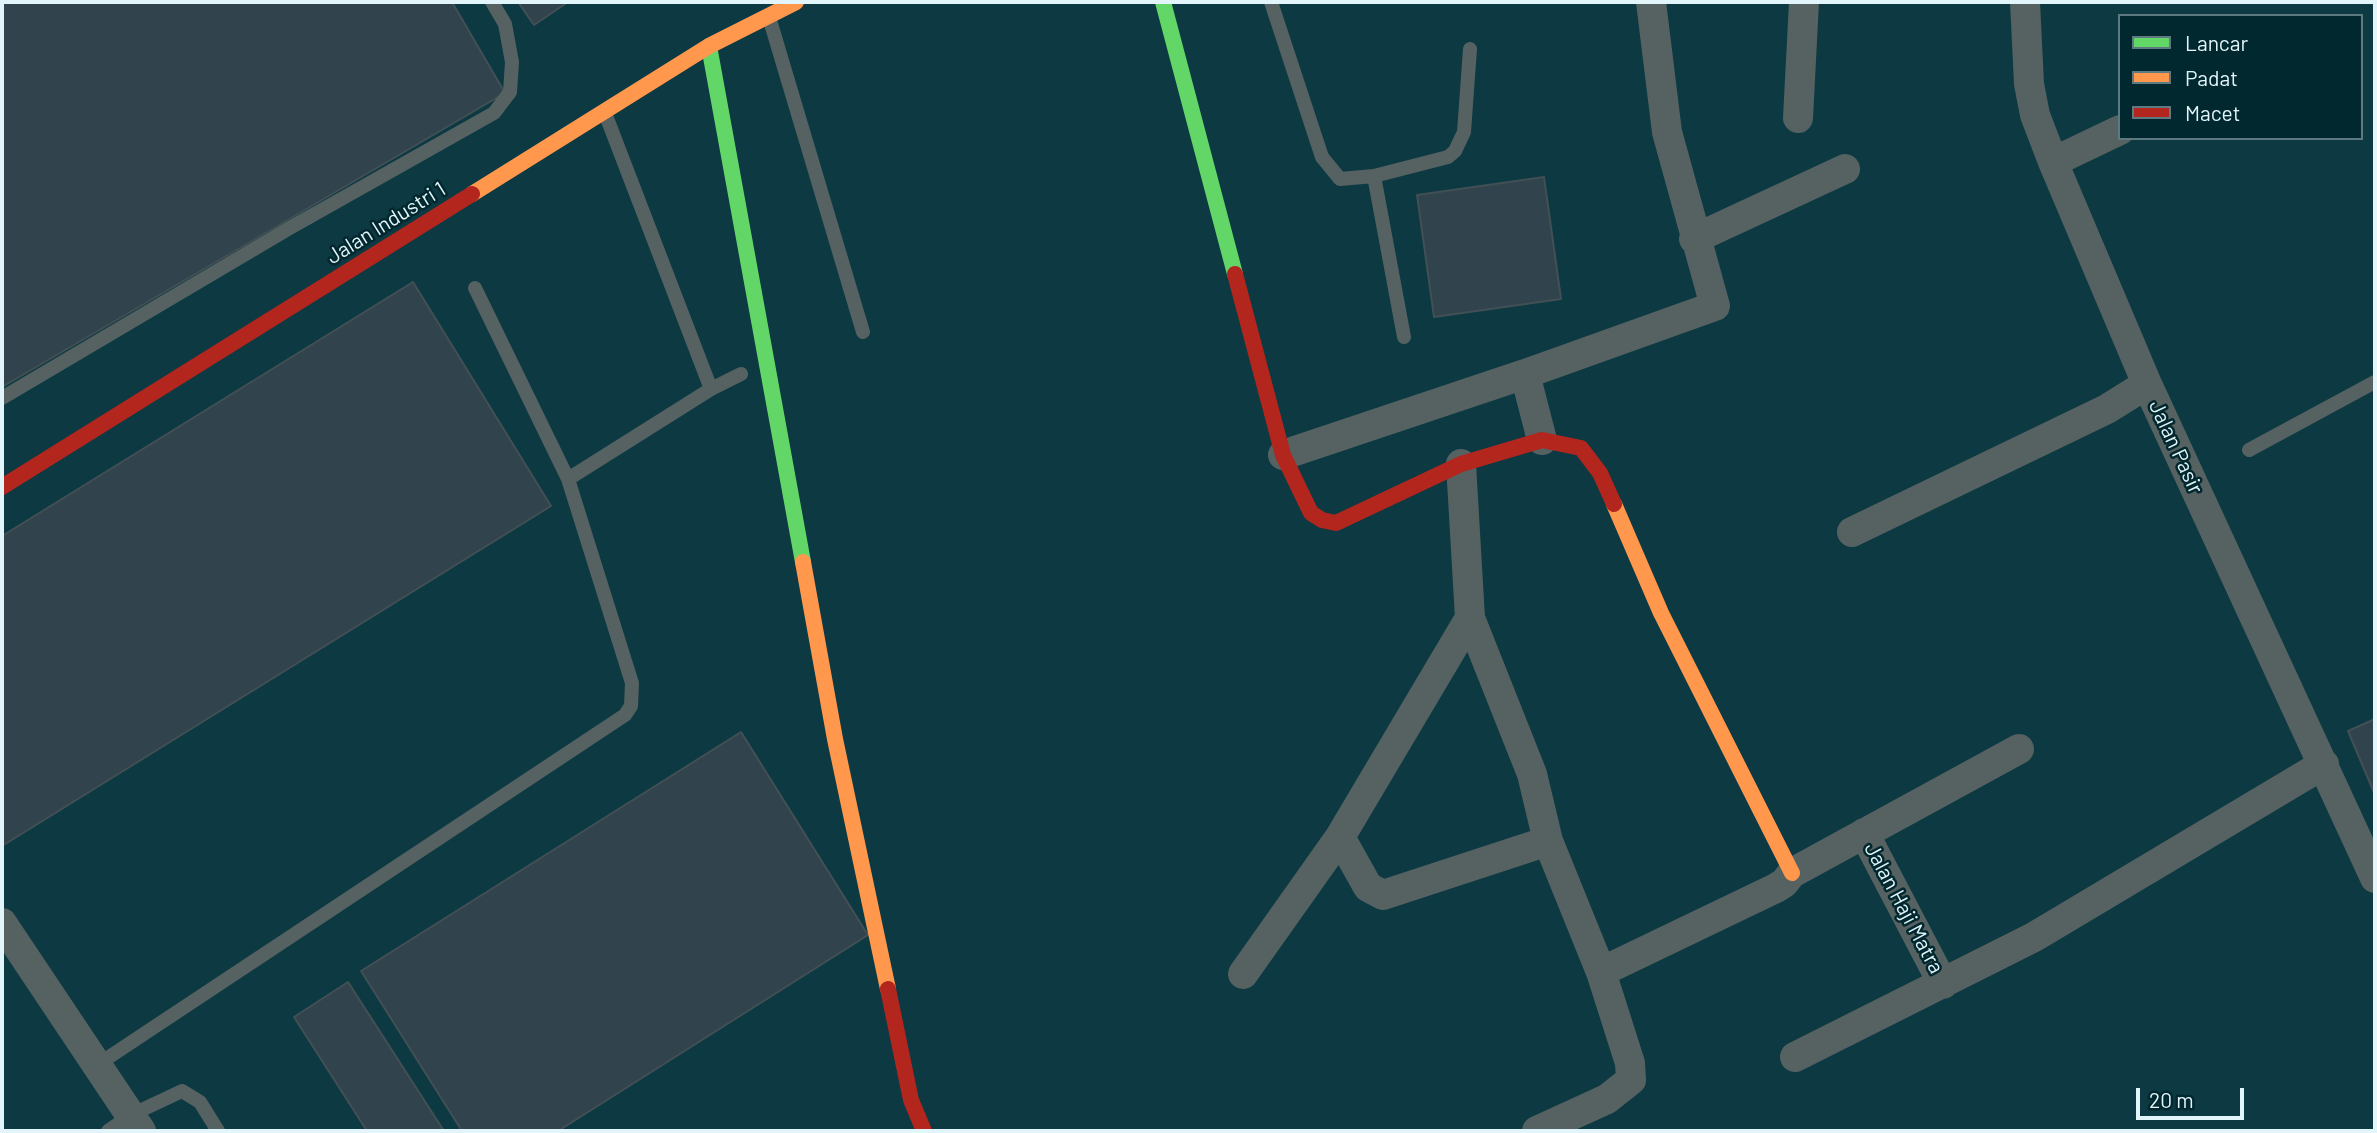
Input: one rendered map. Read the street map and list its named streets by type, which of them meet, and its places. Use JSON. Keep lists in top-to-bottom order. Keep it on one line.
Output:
{"streets":{"street":["Jalan Industri 1","Jalan Pasir","Jalan Haji Matra"]},"legend":["Lancar","Padat","Macet"],"scale_bar":"20 m"}
